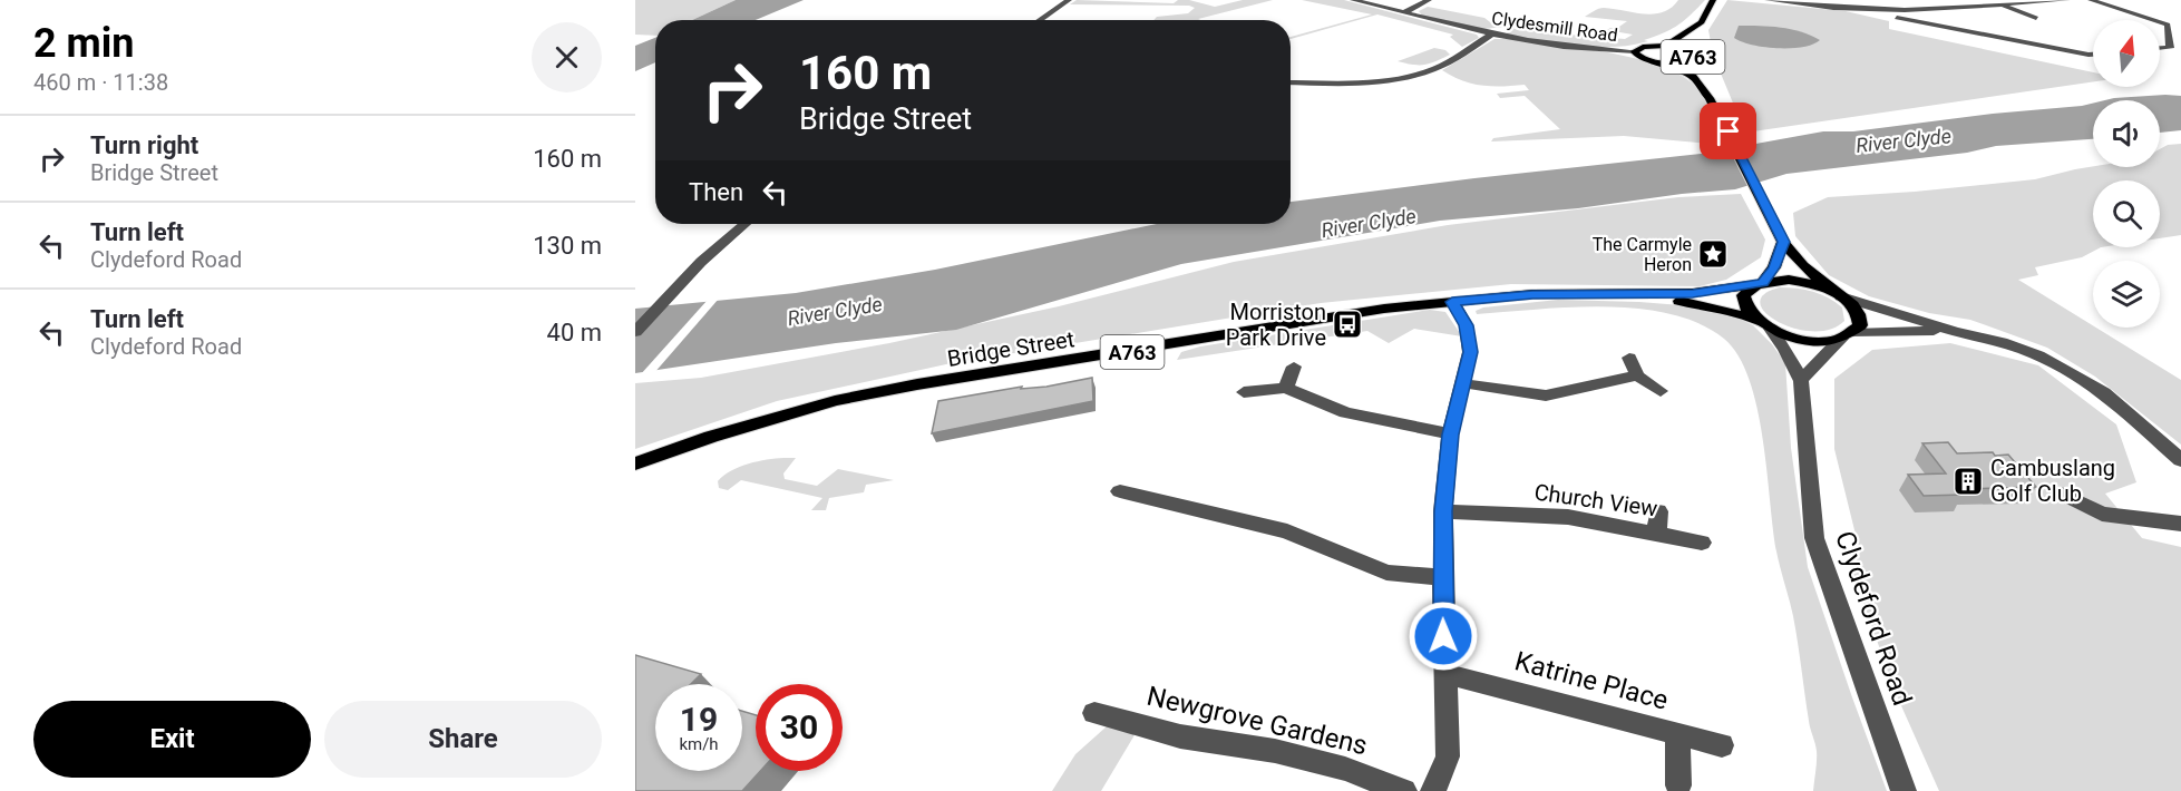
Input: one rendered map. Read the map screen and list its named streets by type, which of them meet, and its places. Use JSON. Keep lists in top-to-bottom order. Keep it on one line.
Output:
{"streets":{"main road":["A763","Bridge Street"],"street":["Clydesmill Road","Church View","Clydeford Road","Katrine Place","Newgrove Gardens"]},"crossings":[["Clydesmill Road","A763"],["A763","Bridge Street"],["Bridge Street","Clydeford Road"]],"water":["River Clyde"],"places":{"place":["The Carmyle Heron"],"bus stop":["Morriston Park Drive"],"building":["Cambuslang Golf Club"]},"north":"top","page":{"heading":["2 min","460 m · 11:38"],"turn":["160 m","Bridge Street"],"list":[{"name":"Turn right","note":"Bridge Street","value":"160 m"},{"name":"Turn left","note":"Clydeford Road","value":"130 m"},{"name":"Turn left","note":"Clydeford Road","value":"40 m"}],"then":"Then","speed":"19 km/h","limit":"30","buttons":["Exit","Share"]}}
